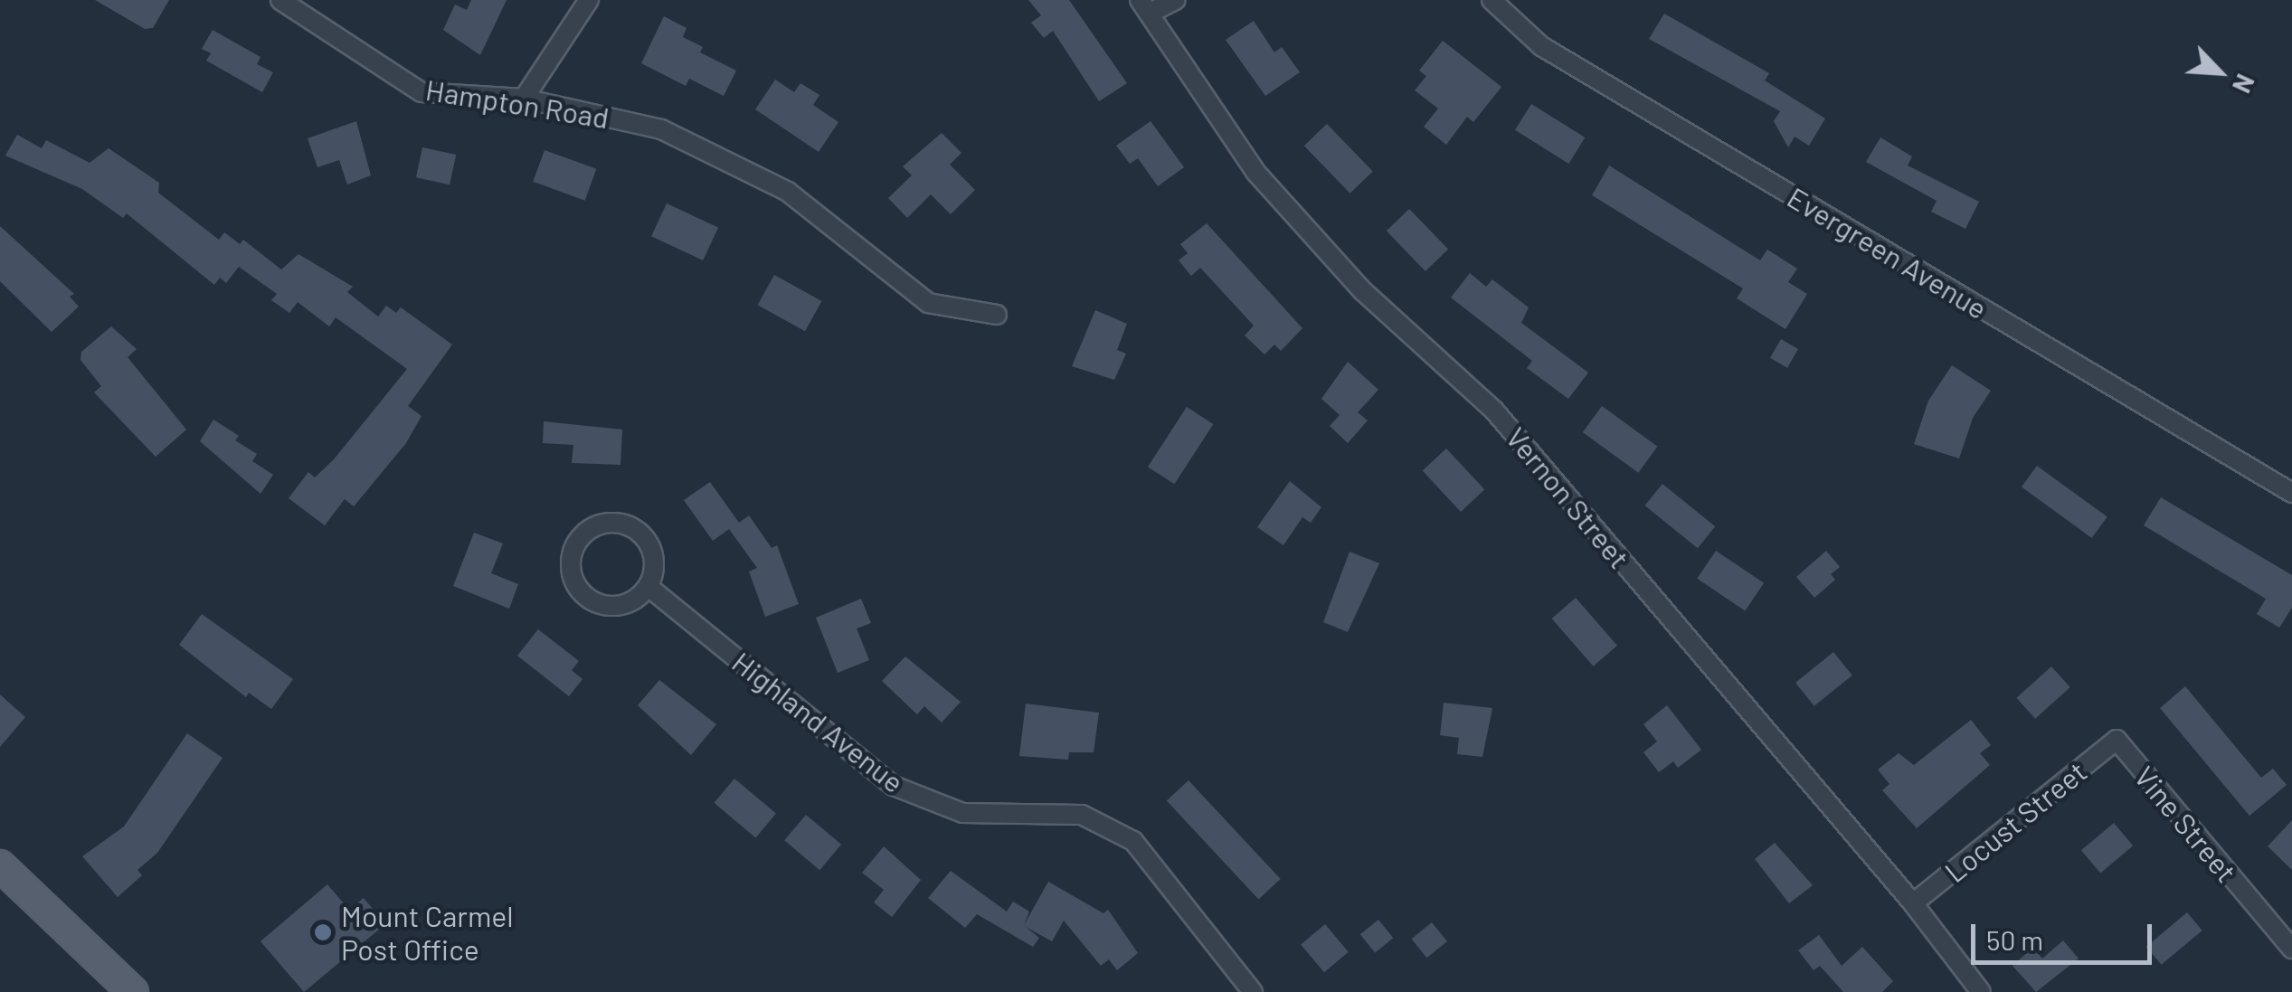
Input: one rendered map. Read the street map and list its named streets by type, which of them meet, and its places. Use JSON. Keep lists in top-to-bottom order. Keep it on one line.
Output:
{"streets":{"street":["Hampton Road","Evergreen Avenue","Vernon Street","Highland Avenue","Locust Street","Vine Street"]},"crossings":[["Vernon Street","Locust Street"],["Locust Street","Vine Street"]],"places":["Mount Carmel Post Office"],"scale_bar":"50 m","north":"bottom right"}
